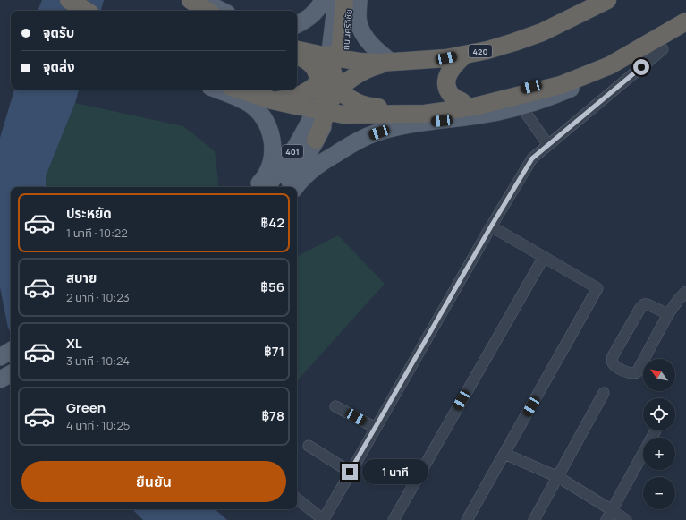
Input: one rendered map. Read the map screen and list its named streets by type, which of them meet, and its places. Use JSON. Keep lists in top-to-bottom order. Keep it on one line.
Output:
{"streets":{"highway":["420"],"main road":["ถนนศรีวิชัย","401"]},"crossings":[["ถนนศรีวิชัย","420"],["ถนนศรีวิชัย","401"],["420","401"]],"north":"top left","page":{"banner":["จุดรับ","จุดส่ง"],"list":[{"name":"ประหยัด","note":"1 นาที · 10:22","value":"฿42"},{"name":"สบาย","note":"2 นาที · 10:23","value":"฿56"},{"name":"XL","note":"3 นาที · 10:24","value":"฿71"},{"name":"Green","note":"4 นาที · 10:25","value":"฿78"}],"map_buttons":["+","−"],"buttons":"ยืนยัน","bubble":"1 นาที"}}
